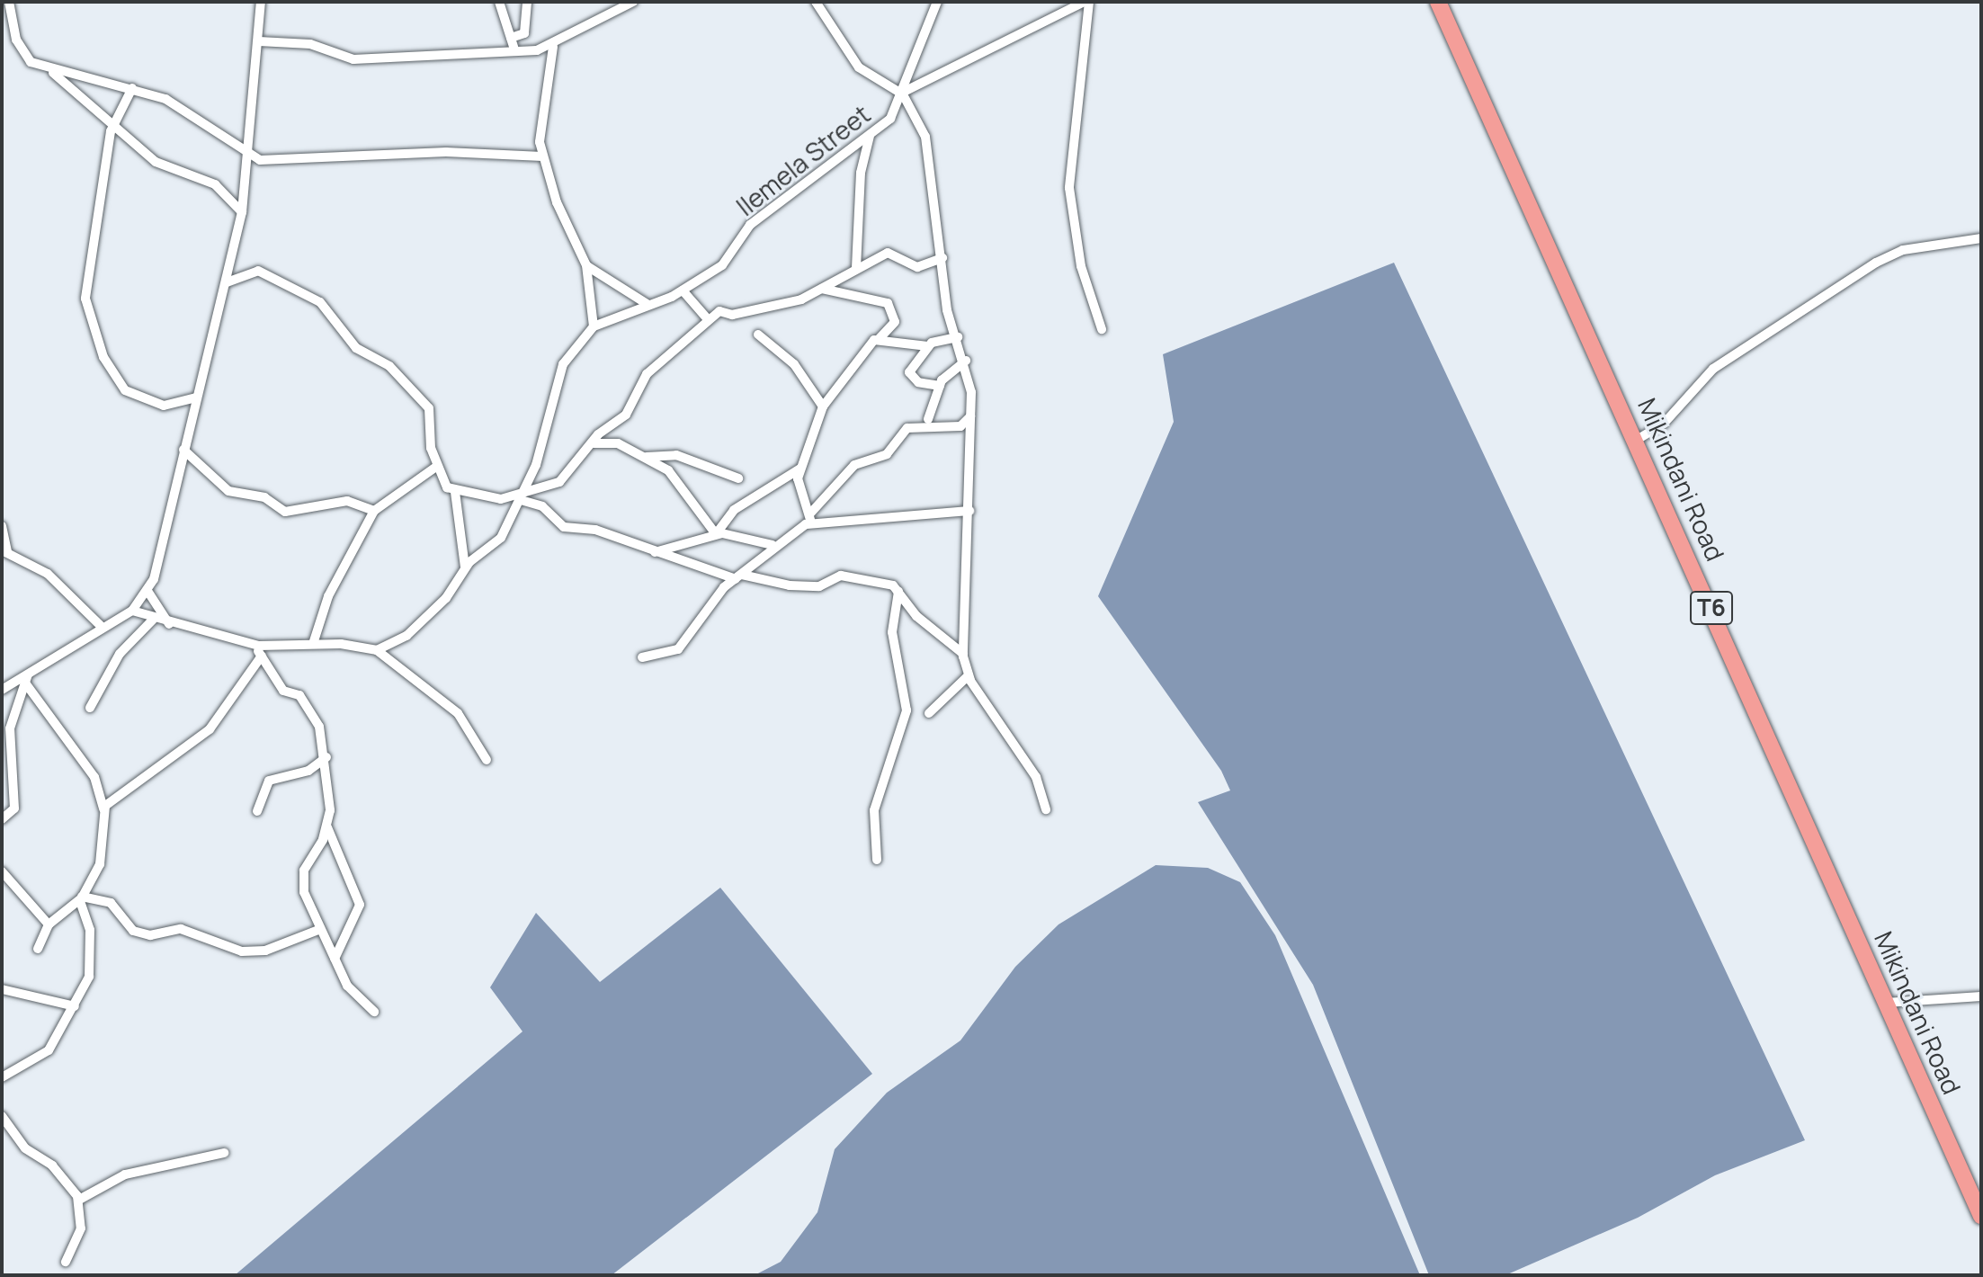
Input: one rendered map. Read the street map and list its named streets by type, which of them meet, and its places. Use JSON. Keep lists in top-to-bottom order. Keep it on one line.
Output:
{"streets":{"highway":["Mikindani Road","T6"],"street":["Ilemela Street"]}}
